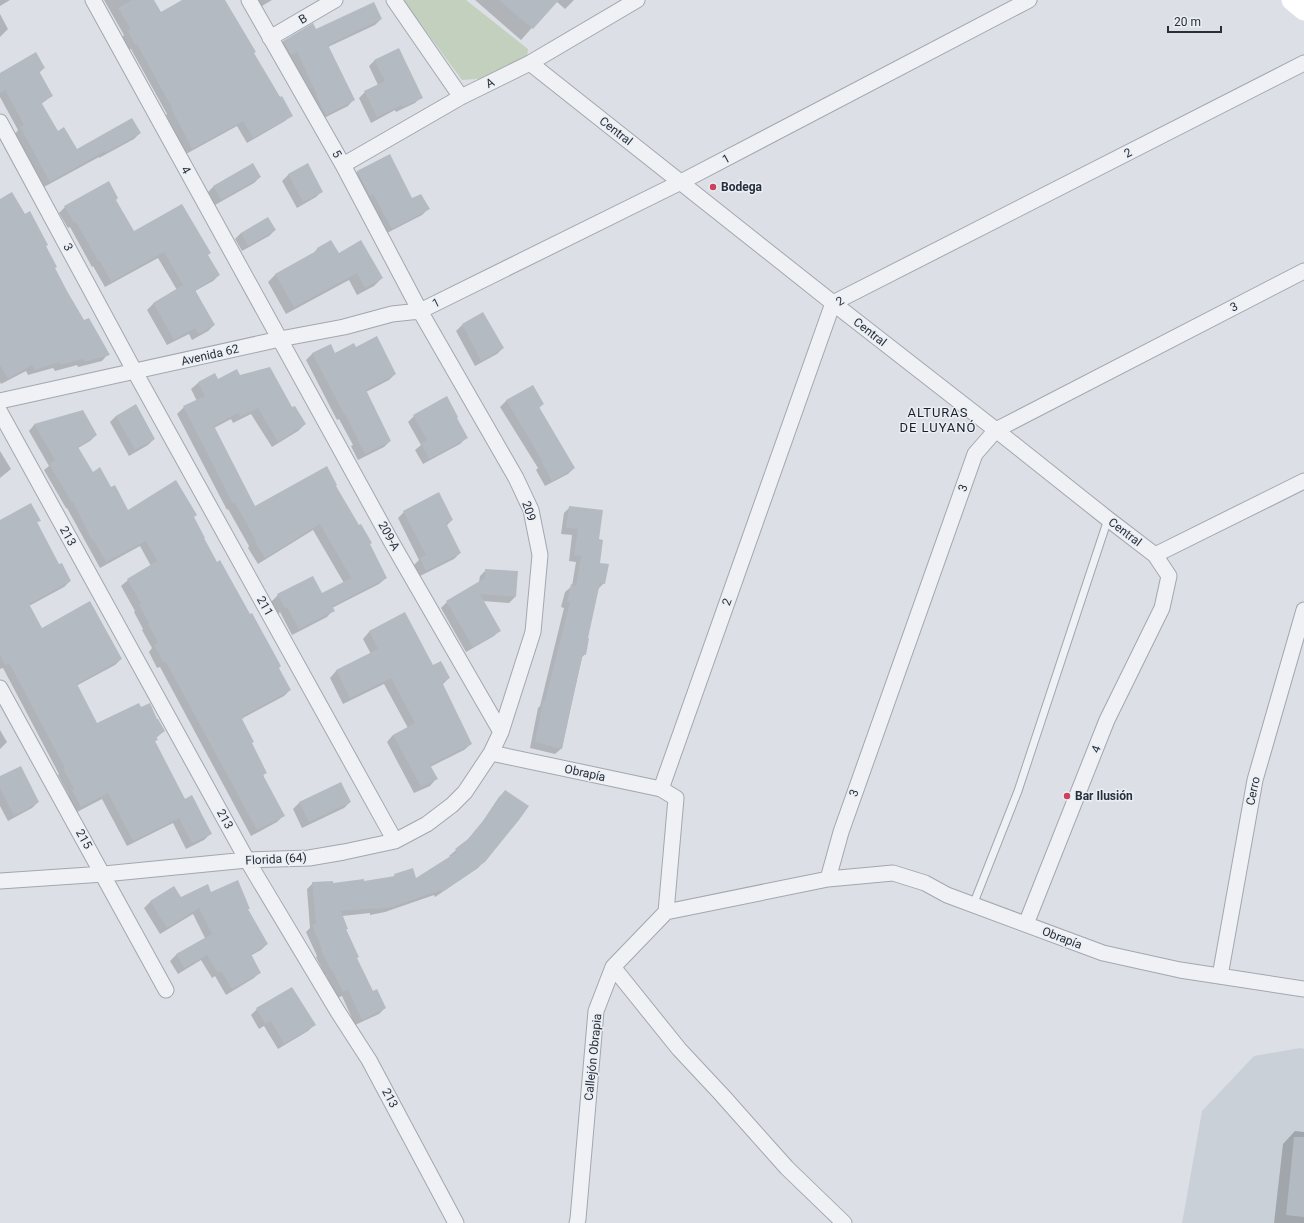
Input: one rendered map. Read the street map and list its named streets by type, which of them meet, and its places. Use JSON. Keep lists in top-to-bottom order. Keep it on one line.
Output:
{"streets":{"street":["B","A","Central","2","5","1","4","3","Avenida 62","209","213","209-A","211","Obrapía","Cerro","215","Florida (64)","Callejón Obrapia"]},"crossings":[["B","5"],["A","Central"],["A","5"],["Central","2"],["Central","1"],["Central","4"],["Central","3"],["2","Obrapía"],["5","1"],["5","Avenida 62"],["5","209"],["1","Avenida 62"],["1","209"],["4","Avenida 62"],["4","209-A"],["4","Obrapía"],["3","Avenida 62"],["3","211"],["3","Obrapía"],["Avenida 62","209"],["Avenida 62","209-A"],["Avenida 62","211"],["209","209-A"],["209","Florida (64)"],["213","Florida (64)"],["209-A","Florida (64)"],["211","Florida (64)"],["Obrapía","Cerro"],["Obrapía","Florida (64)"],["Obrapía","Callejón Obrapia"],["215","Florida (64)"]],"districts":["ALTURAS DE LUYANÓ"],"places":["Bodega","Bar Ilusión"],"scale_bar":"20 m"}
